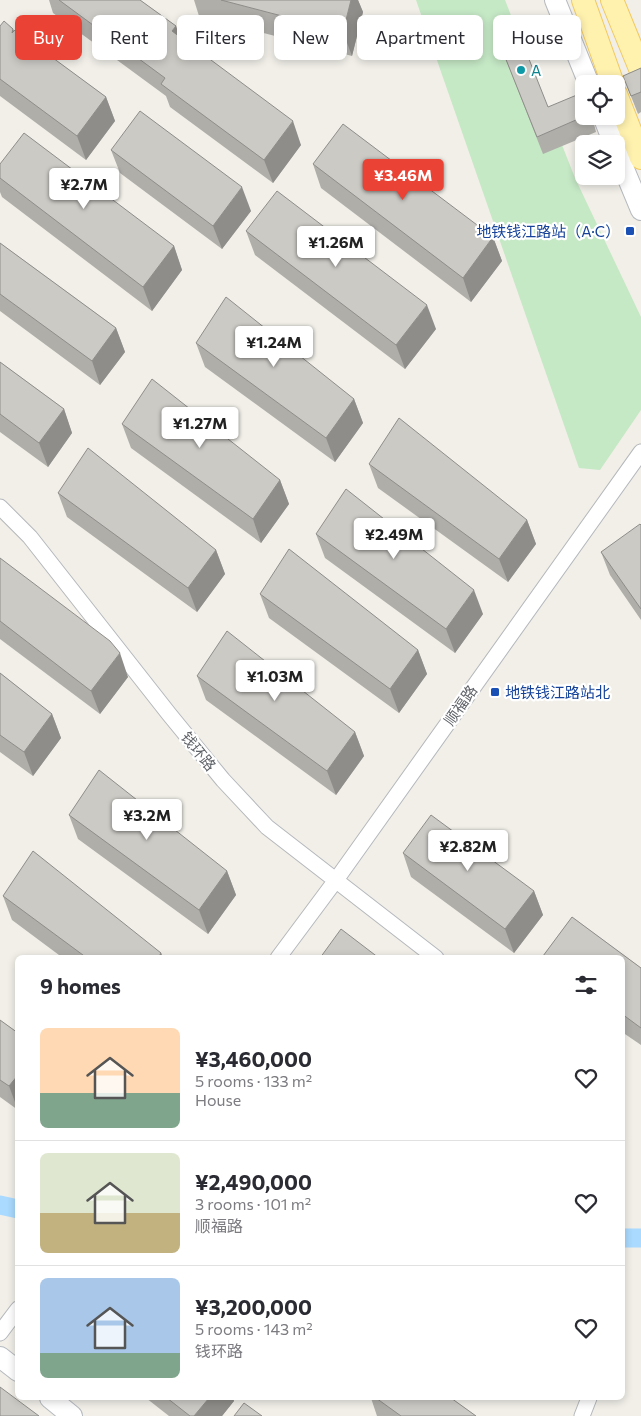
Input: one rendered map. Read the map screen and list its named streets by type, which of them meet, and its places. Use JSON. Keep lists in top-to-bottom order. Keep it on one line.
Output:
{"streets":{"street":["顺福路","钱环路"]},"crossings":[["顺福路","钱环路"]],"places":{"other":["A"],"transit":["地铁钱江路站（A·C）","地铁钱江路站北"]},"page":{"chip":["Buy","Rent","Filters","New","Apartment","House"],"price":["¥3.46M","¥2.7M","¥1.26M","¥1.24M","¥1.27M","¥2.49M","¥1.03M","¥3.2M","¥2.82M"],"heading":"9 homes","list":[{"name":"¥3,460,000","note":"5 rooms · 133 m² · House"},{"name":"¥2,490,000","note":"3 rooms · 101 m² · 顺福路"},{"name":"¥3,200,000","note":"5 rooms · 143 m² · 钱环路"}]}}
